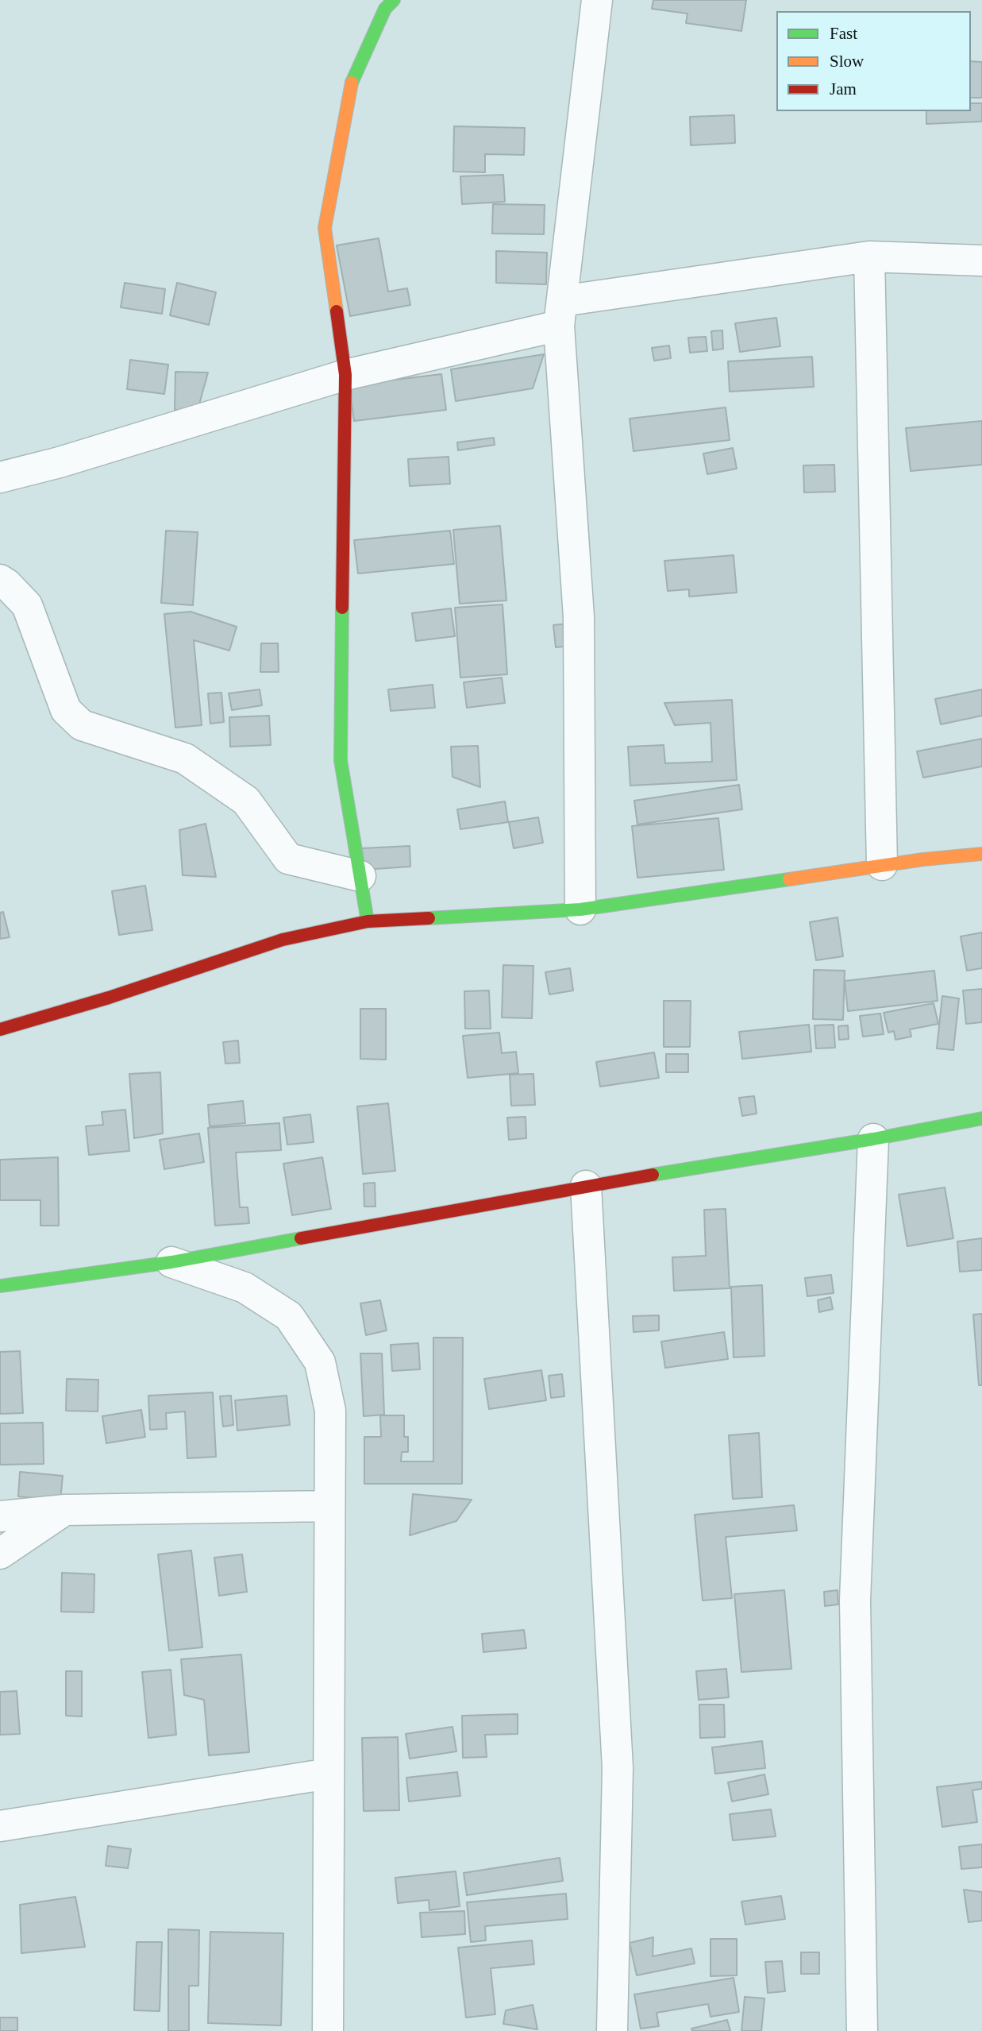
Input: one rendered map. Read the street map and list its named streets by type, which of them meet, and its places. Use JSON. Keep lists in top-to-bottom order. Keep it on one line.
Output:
{"legend":["Fast","Slow","Jam"]}
